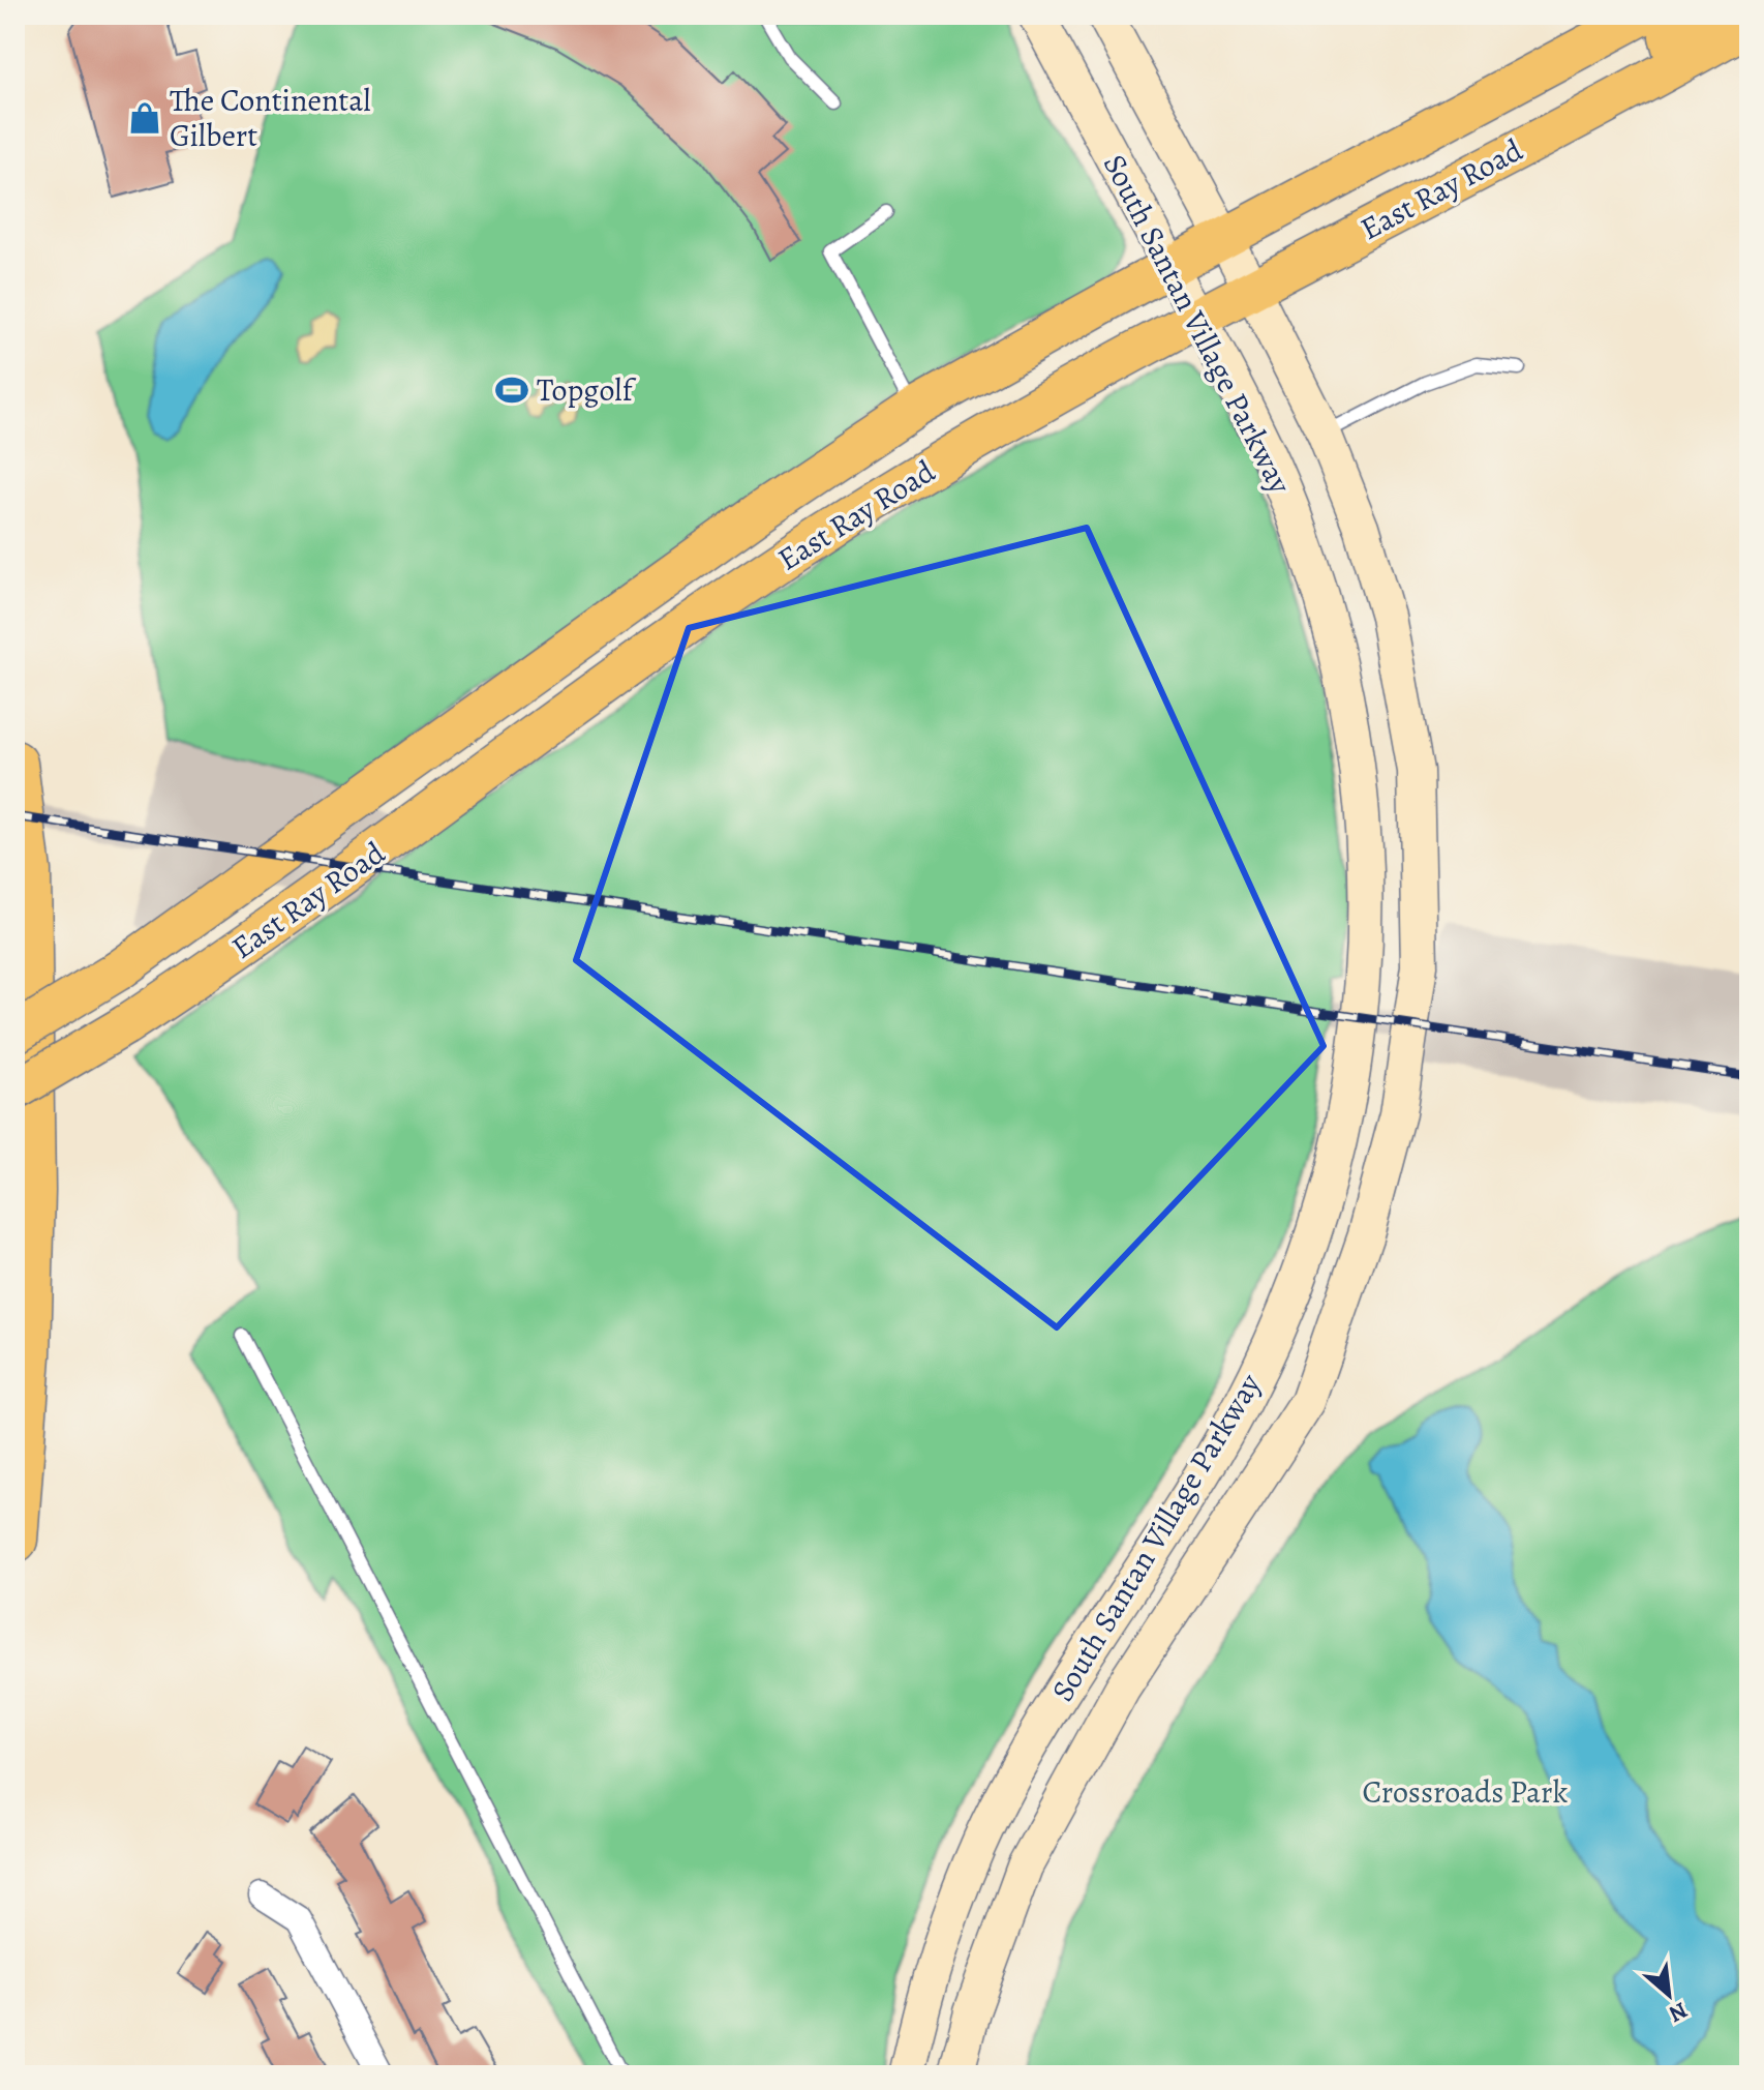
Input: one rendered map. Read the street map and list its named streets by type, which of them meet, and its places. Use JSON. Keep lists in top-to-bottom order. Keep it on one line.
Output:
{"streets":{"main road":["East Ray Road","South Santan Village Parkway"]},"crossings":[["East Ray Road","South Santan Village Parkway"]],"parks":["Crossroads Park"],"places":{"shop":["The Continental Gilbert"],"sports":["Topgolf"]},"north":"bottom right"}
